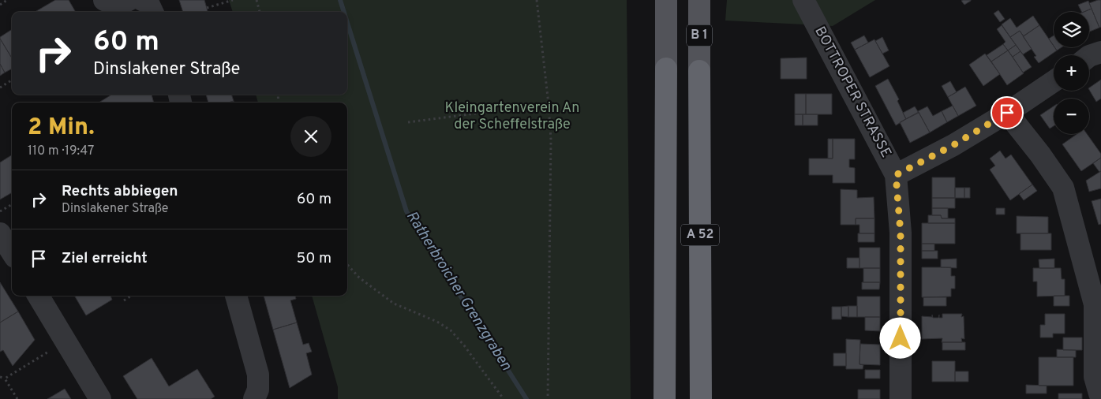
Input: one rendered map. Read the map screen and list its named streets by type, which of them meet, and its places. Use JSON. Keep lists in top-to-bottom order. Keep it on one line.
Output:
{"streets":{"highway":["A 52"],"main road":["B 1"],"street":["BOTTROPER STRASSE"]},"crossings":[["B 1","A 52"]],"water":["Ratherbroicher Grenzgraben"],"parks":["Kleingartenverein An der Scheffelstraße"],"page":{"map_buttons":["+","−"],"turn":["60 m","Dinslakener Straße"],"heading":["2 Min.","110 m · 19:47"],"list":[{"name":"Rechts abbiegen","note":"Dinslakener Straße","value":"60 m"},{"name":"Ziel erreicht","value":"50 m"}]}}
